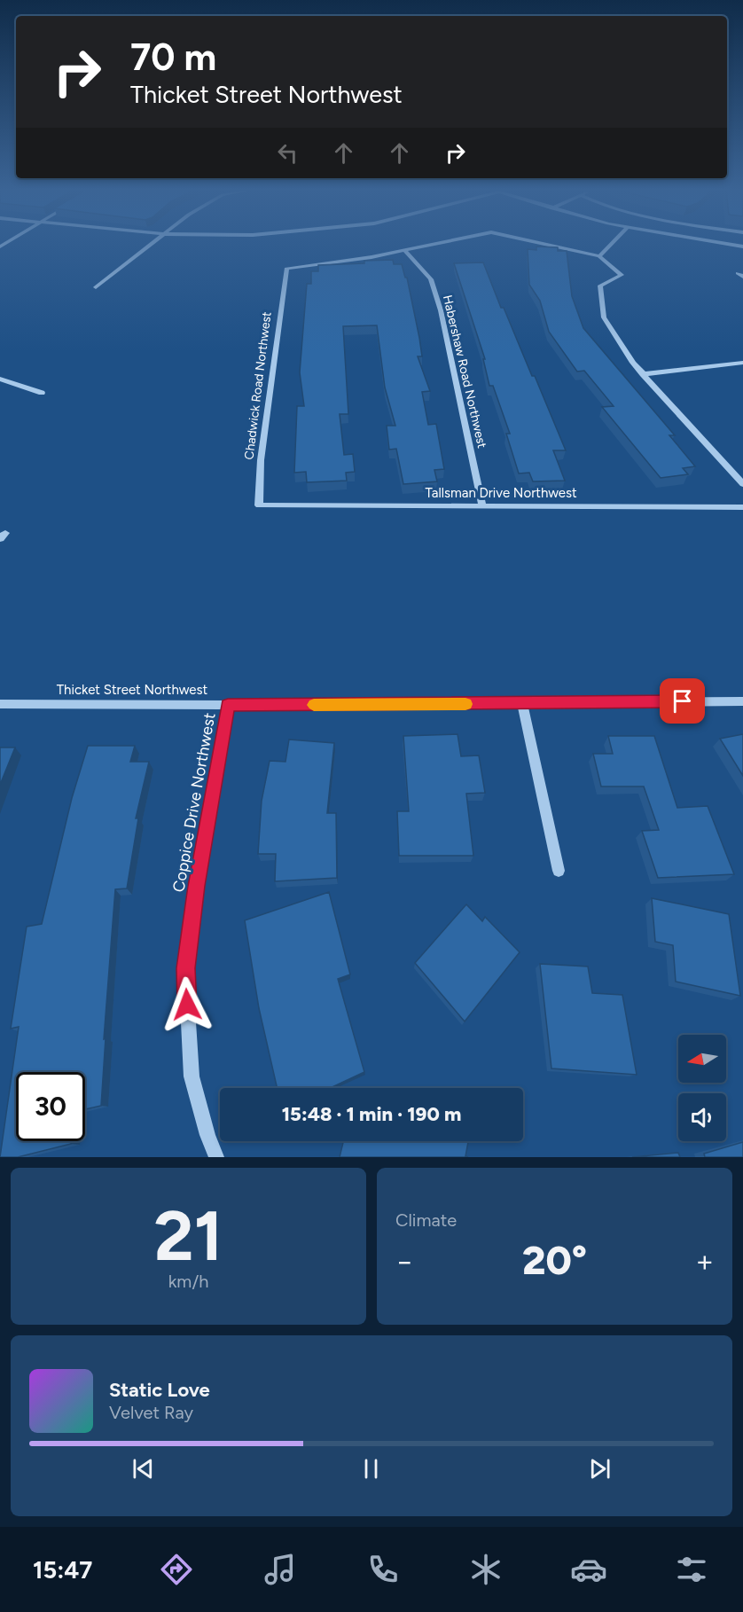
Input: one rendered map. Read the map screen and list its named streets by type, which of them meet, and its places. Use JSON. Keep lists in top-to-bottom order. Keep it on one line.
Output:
{"streets":{"street":["Habershaw Road Northwest","Chadwick Road Northwest","Tallsman Drive Northwest","Thicket Street Northwest","Coppice Drive Northwest"]},"crossings":[["Habershaw Road Northwest","Chadwick Road Northwest"],["Habershaw Road Northwest","Tallsman Drive Northwest"],["Chadwick Road Northwest","Tallsman Drive Northwest"],["Thicket Street Northwest","Coppice Drive Northwest"]],"north":"left","page":{"turn":["70 m","Thicket Street Northwest"],"limit":"30","trip":"15:48 · 1 min · 190 m","tile":[["21","km/h"],"Climate"],"heat":["−","20°","+"],"song":["Static Love","Velvet Ray"],"tabs":"15:47"}}
